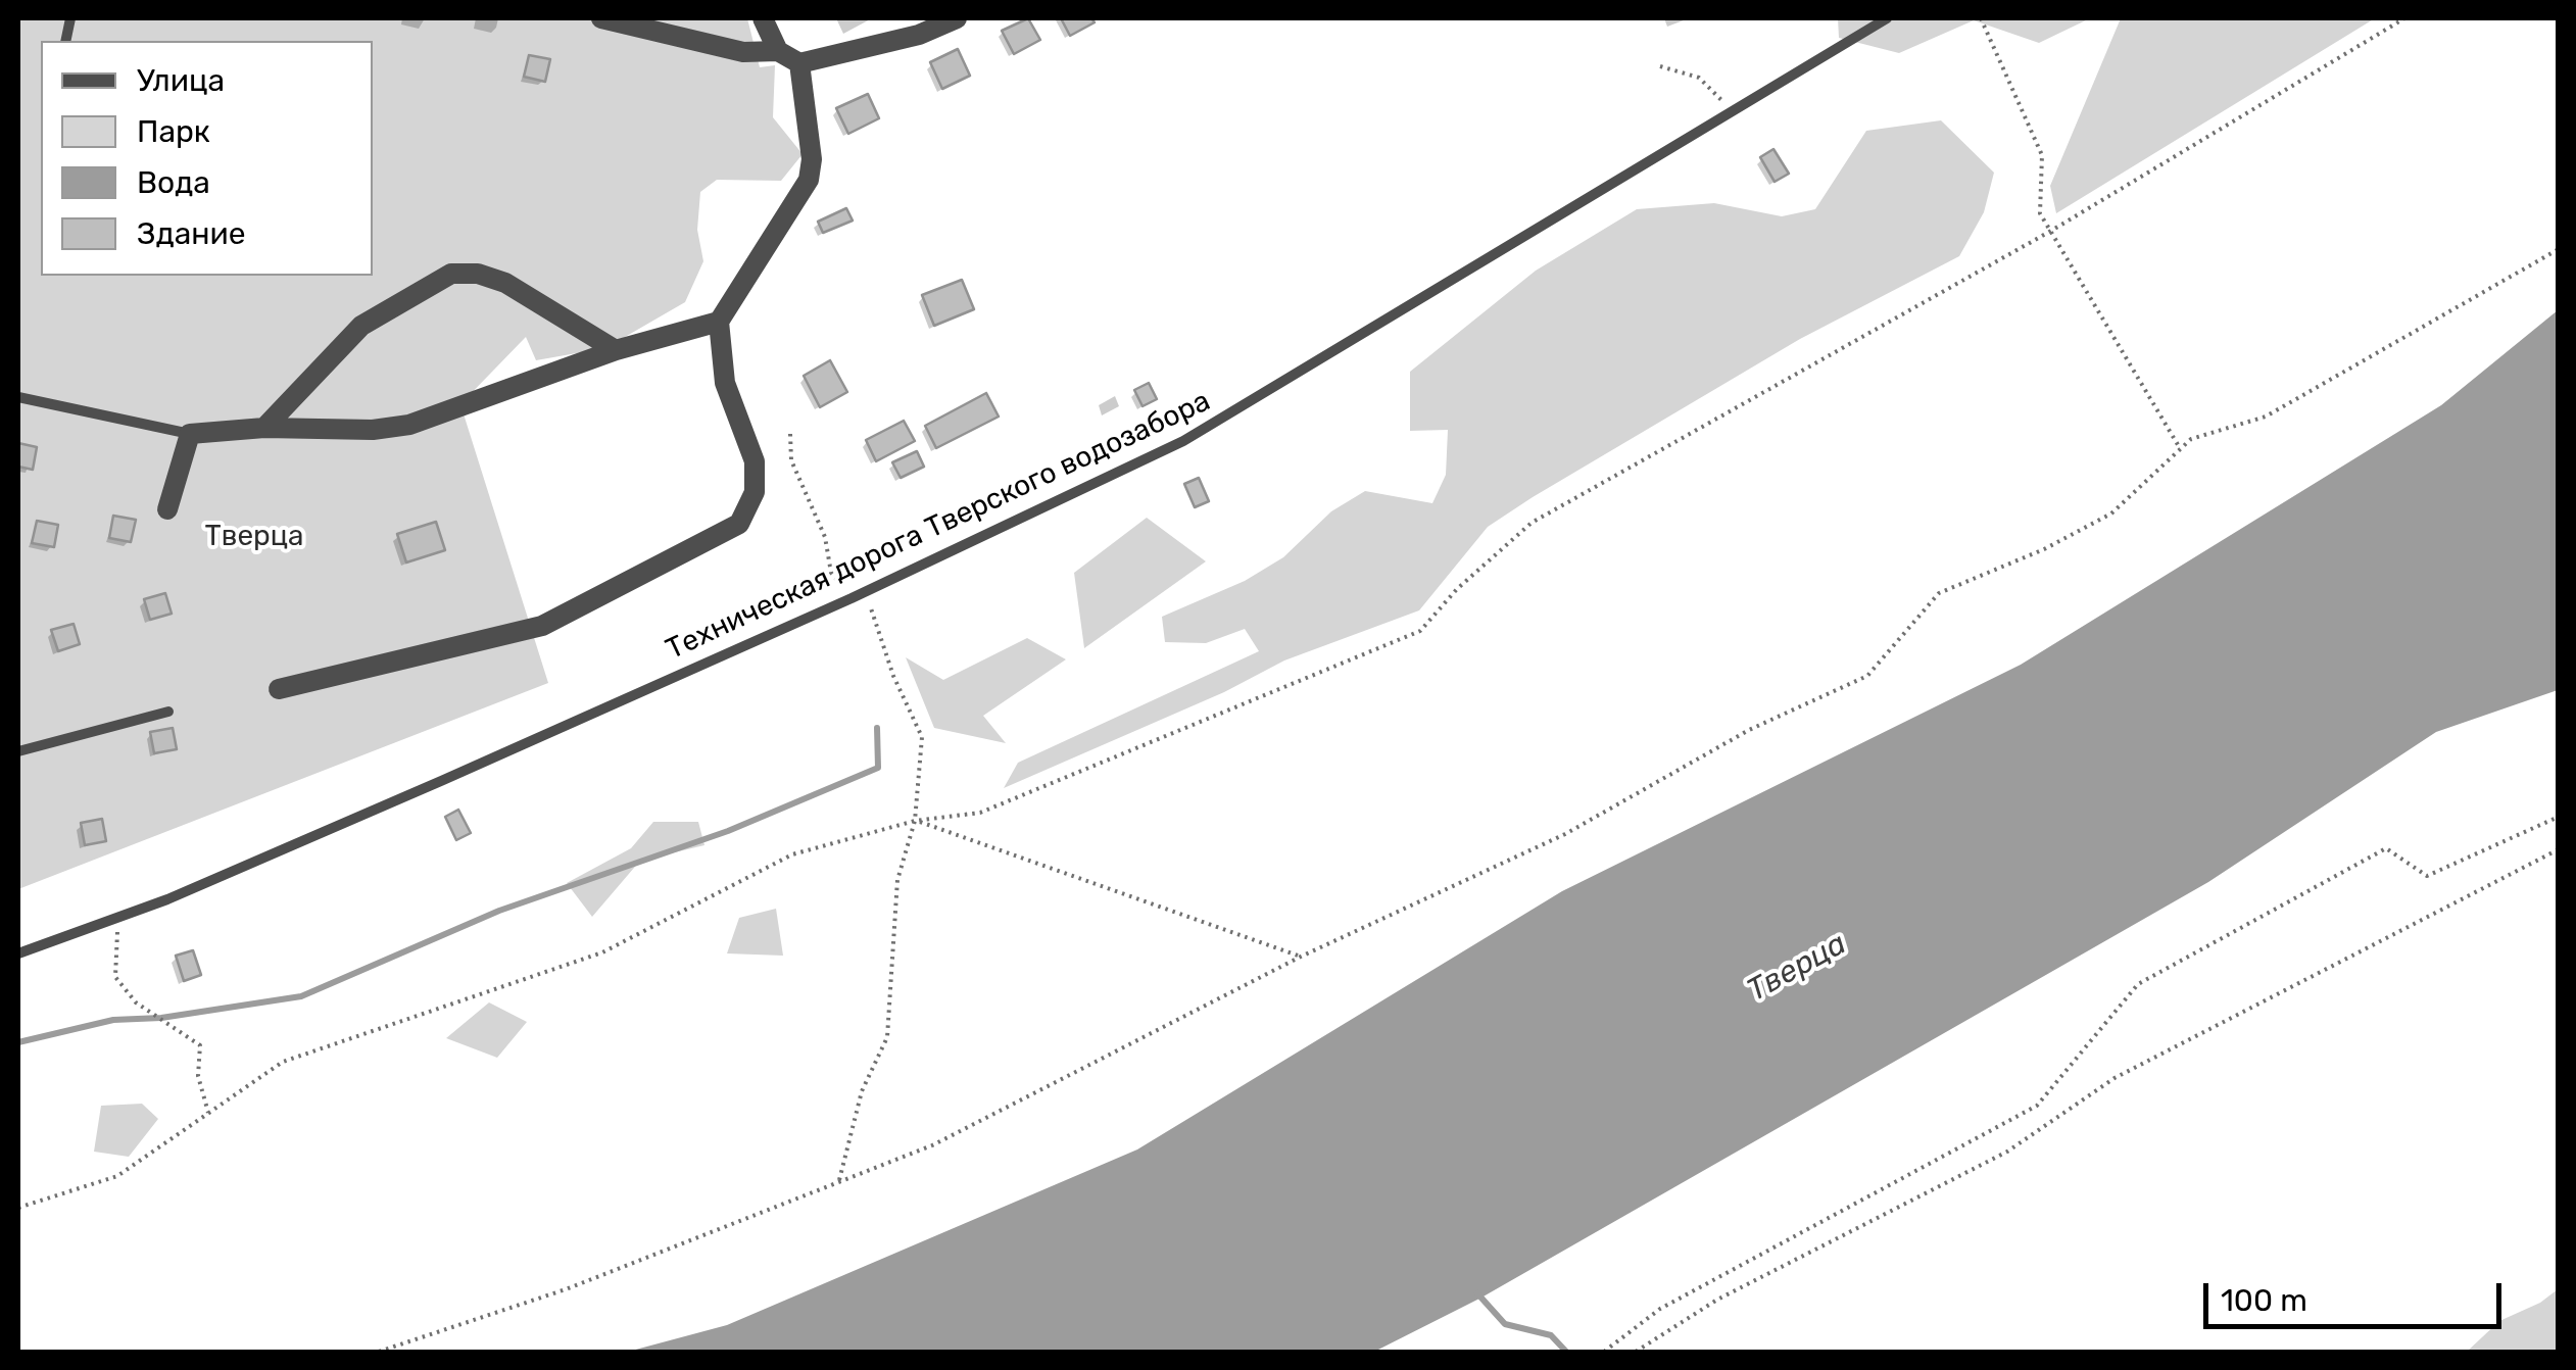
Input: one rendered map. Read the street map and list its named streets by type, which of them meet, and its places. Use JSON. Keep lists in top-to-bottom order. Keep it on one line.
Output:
{"streets":{"lane":["Техническая дорога Тверского водозабора"]},"water":["Тверца"],"parks":["Тверца"],"legend":["Улица","Парк","Вода","Здание"],"scale_bar":"100 m"}
